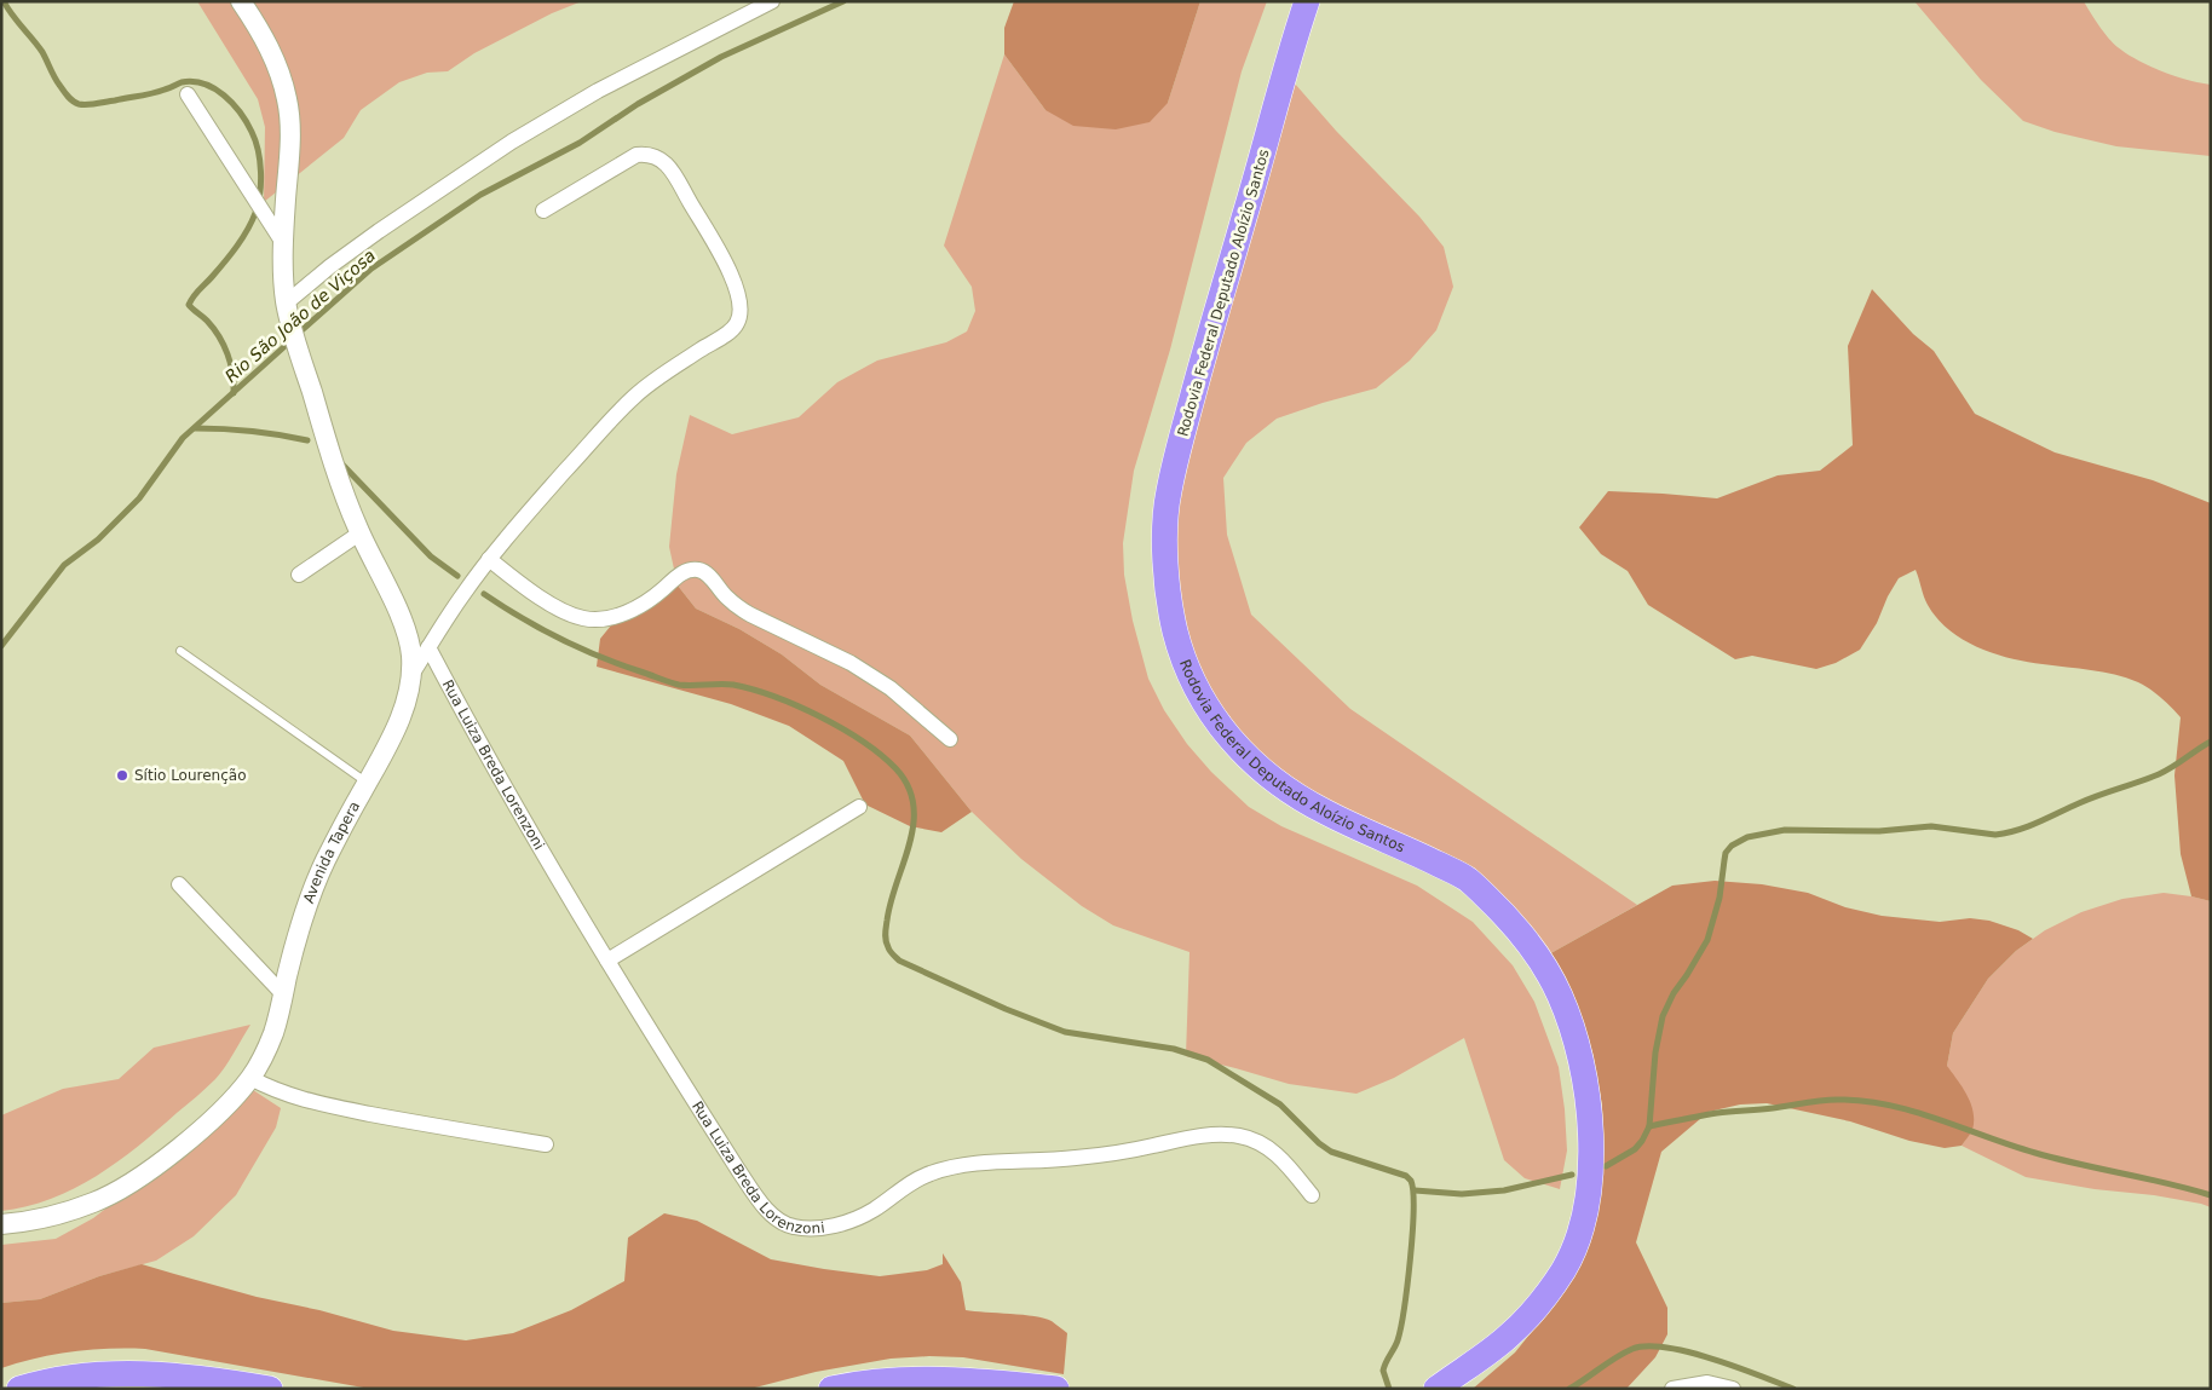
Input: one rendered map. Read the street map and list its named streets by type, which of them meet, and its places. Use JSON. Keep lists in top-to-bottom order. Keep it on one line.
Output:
{"streets":{"highway":["Rodovia Federal Deputado Aloízio Santos"],"street":["Rua Luiza Breda Lorenzoni","Avenida Tapera"]},"water":["Rio São João de Viçosa"],"places":["Sítio Lourenção"]}
